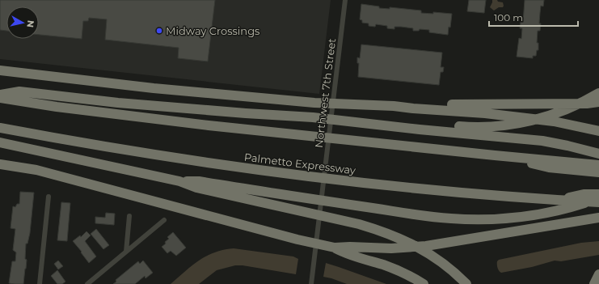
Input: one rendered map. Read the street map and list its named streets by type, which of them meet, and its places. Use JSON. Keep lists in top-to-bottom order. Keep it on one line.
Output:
{"streets":{"highway":["Palmetto Expressway"],"street":["Northwest 7th Street"]},"places":["Midway Crossings"],"scale_bar":"100 m","north":"right"}
